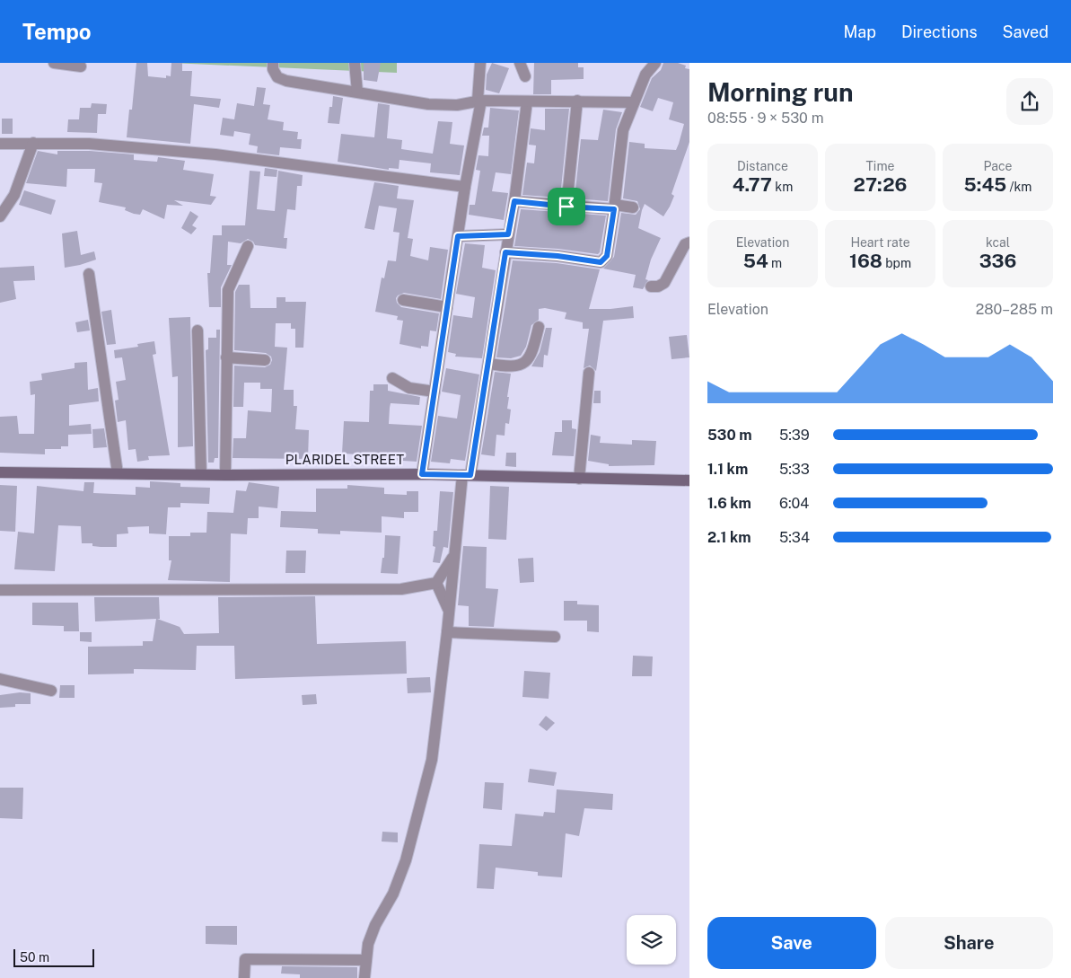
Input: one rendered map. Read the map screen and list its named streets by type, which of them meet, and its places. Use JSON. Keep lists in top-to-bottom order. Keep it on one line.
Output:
{"streets":{"street":["PLARIDEL STREET"]},"scale_bar":"50 m","page":{"header":"Tempo","nav":["Map","Directions","Saved"],"heading":["Morning run","08:55 · 9 × 530 m"],"stats":[["Distance","4.77 km"],["Time","27:26"],["Pace","5:45 /km"],["Elevation","54 m"],["Heart rate","168 bpm"],["kcal","336"]],"chart":["Elevation","280–285 m"],"list":[{"name":"530 m","note":"5:39"},{"name":"1.1 km","note":"5:33"},{"name":"1.6 km","note":"6:04"},{"name":"2.1 km","note":"5:34"}],"buttons":["Save","Share"],"scale":"50 m"}}
